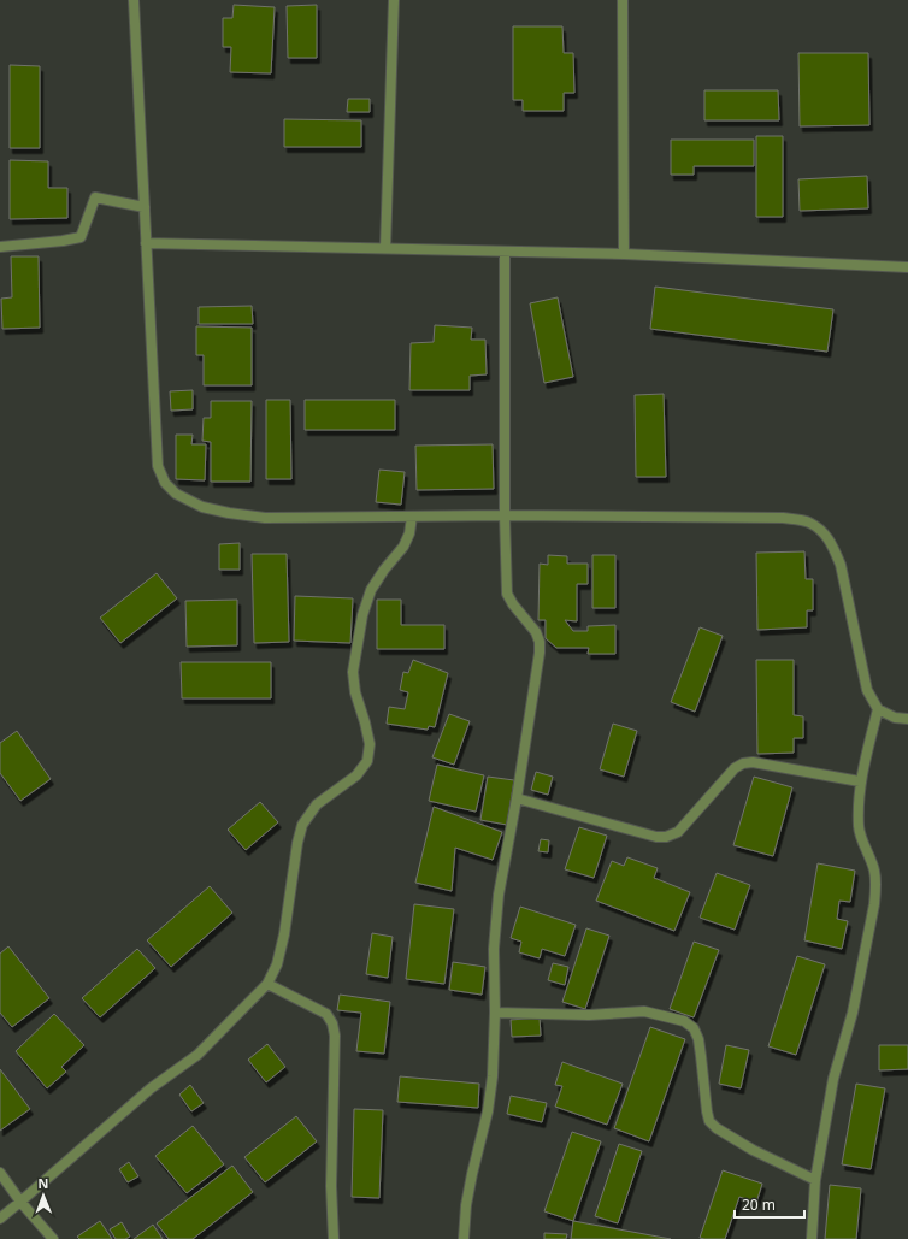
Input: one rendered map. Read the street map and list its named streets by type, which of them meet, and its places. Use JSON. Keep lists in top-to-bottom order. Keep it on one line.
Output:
{"scale_bar":"20 m","north":"top"}
